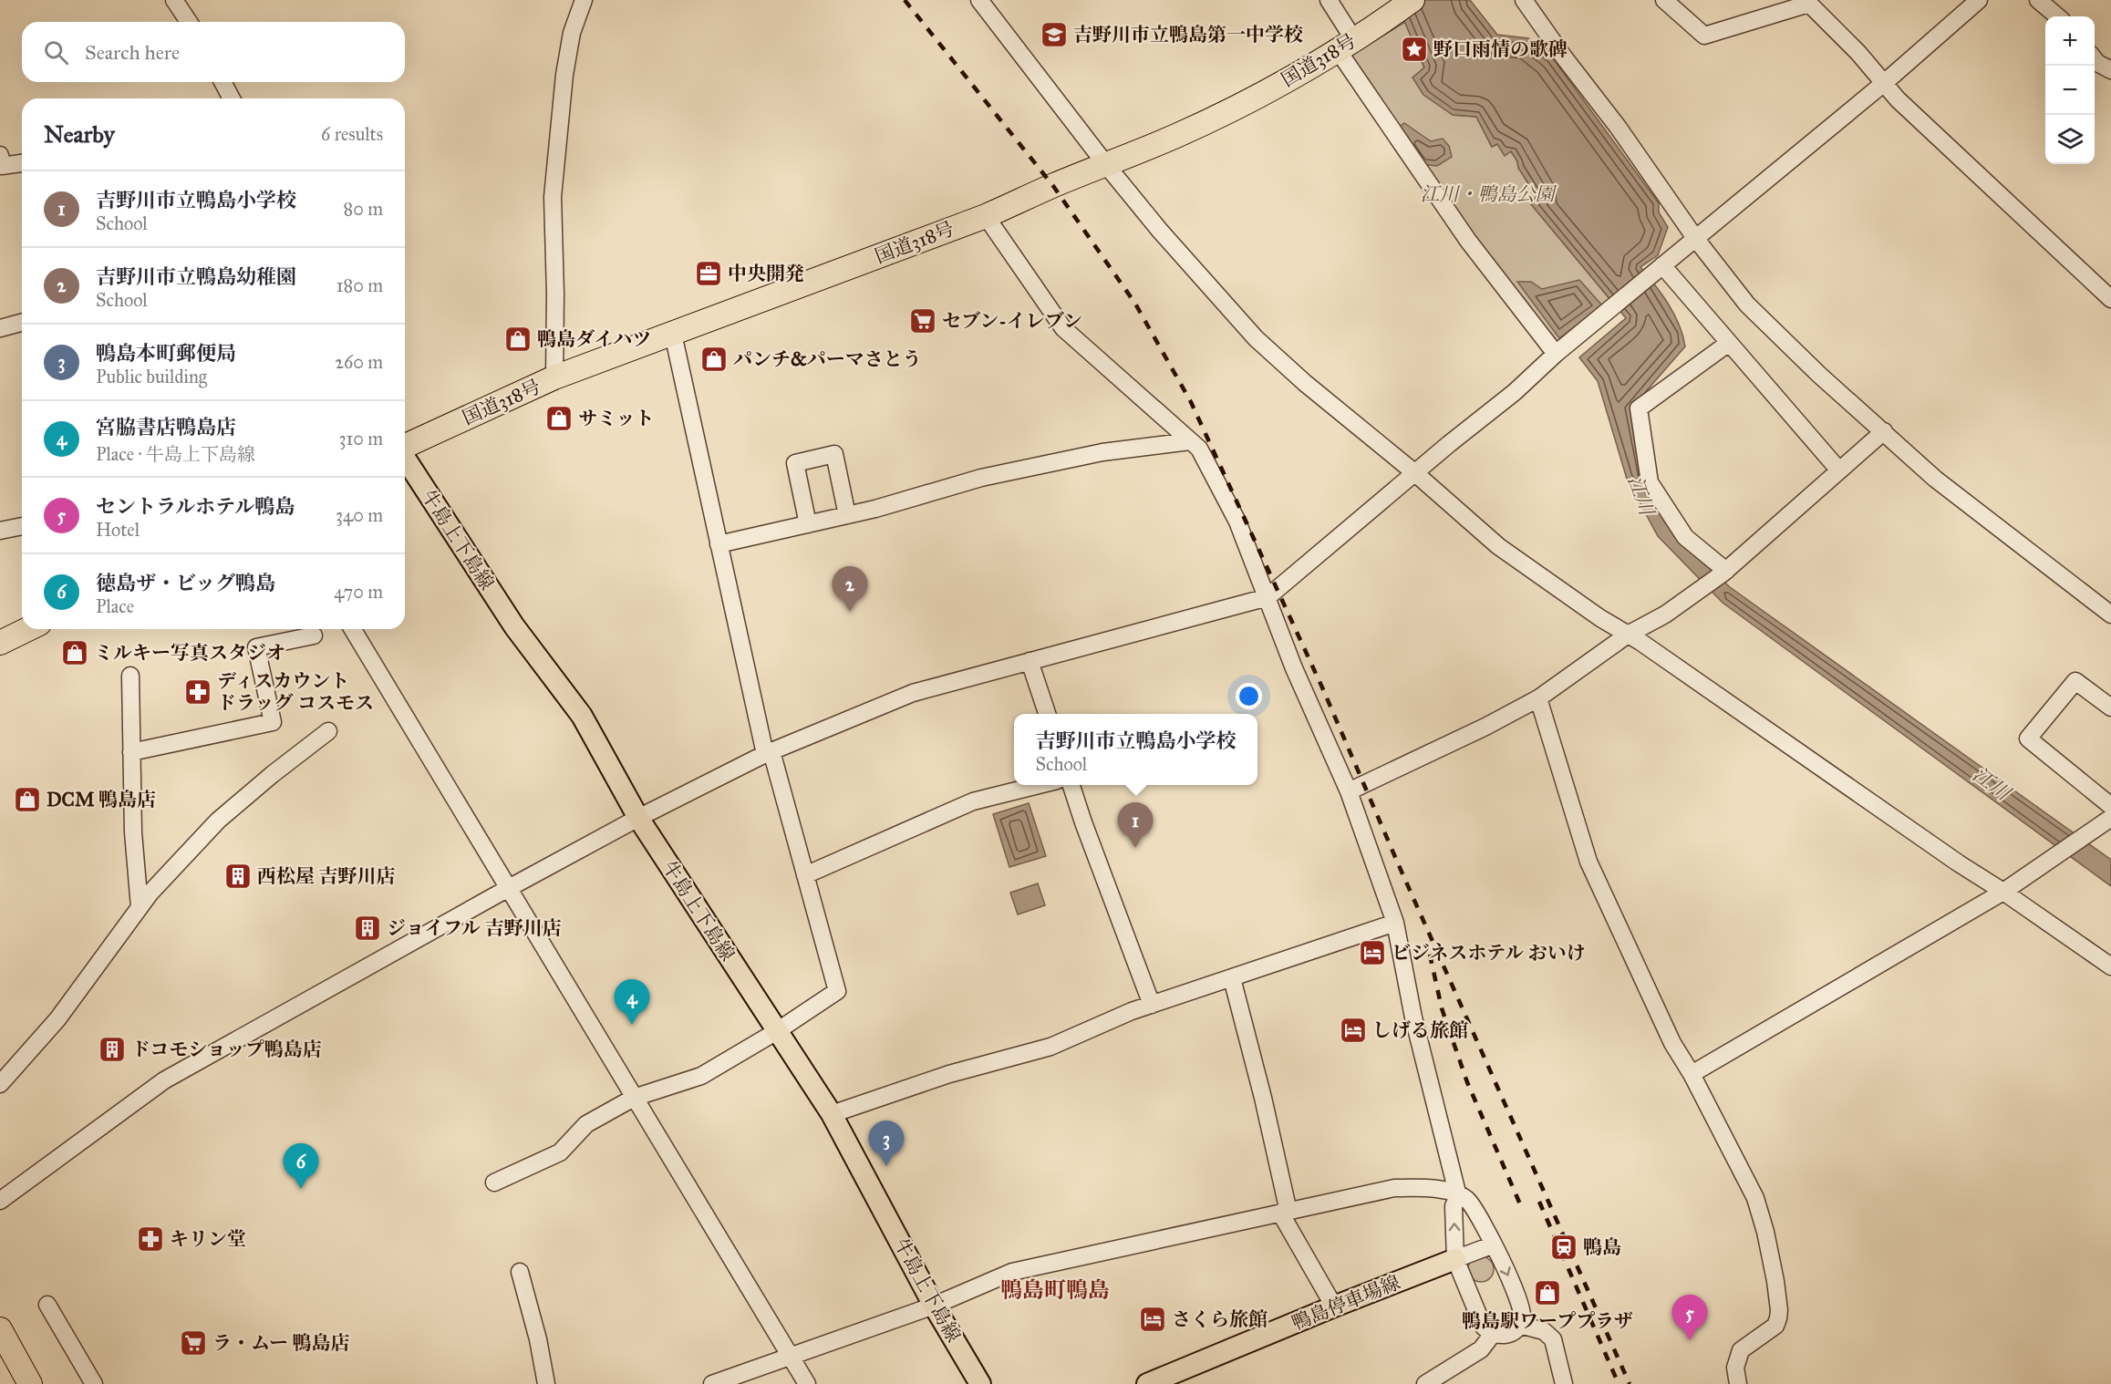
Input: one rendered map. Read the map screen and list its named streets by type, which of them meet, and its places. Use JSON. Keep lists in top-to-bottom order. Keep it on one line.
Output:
{"streets":{"highway":["国道318号"],"main road":["牛島上下島線","鴨島停車場線"]},"districts":["鴨島町鴨島"],"water":["江川"],"parks":["江川・鴨島公園"],"places":{"school or university":["吉野川市立鴨島第一中学校"],"place":["野口雨情の歌碑"],"office":["中央開発"],"supermarket":["セブン-イレブン","ラ・ムー 鴨島店"],"shop":["鴨島ダイハツ","パンチ&パーマさとう","サミット","ミルキー写真スタジオ","DCM 鴨島店","鴨島駅ワーププラザ"],"pharmacy":["ディスカウント ドラッグ コスモス","キリン堂"],"building":["西松屋 吉野川店","ジョイフル 吉野川店","ドコモショップ鴨島店"],"hotel":["ビジネスホテル おいけ","しげる旅館","さくら旅館"],"station":["鴨島"]},"page":{"map_buttons":["+","−"],"search":"Search here","heading":["Nearby","6 results"],"list":[{"mark":"1","name":"吉野川市立鴨島小学校","note":"School","value":"80 m"},{"mark":"2","name":"吉野川市立鴨島幼稚園","note":"School","value":"180 m"},{"mark":"3","name":"鴨島本町郵便局","note":"Public building","value":"260 m"},{"mark":"4","name":"宮脇書店鴨島店","note":"Place · 牛島上下島線","value":"310 m"},{"mark":"5","name":"セントラルホテル鴨島","note":"Hotel","value":"340 m"},{"mark":"6","name":"徳島ザ・ビッグ鴨島","note":"Place","value":"470 m"}],"pins":["2","1","4","3","6","5"],"popup":["吉野川市立鴨島小学校","School"]}}
